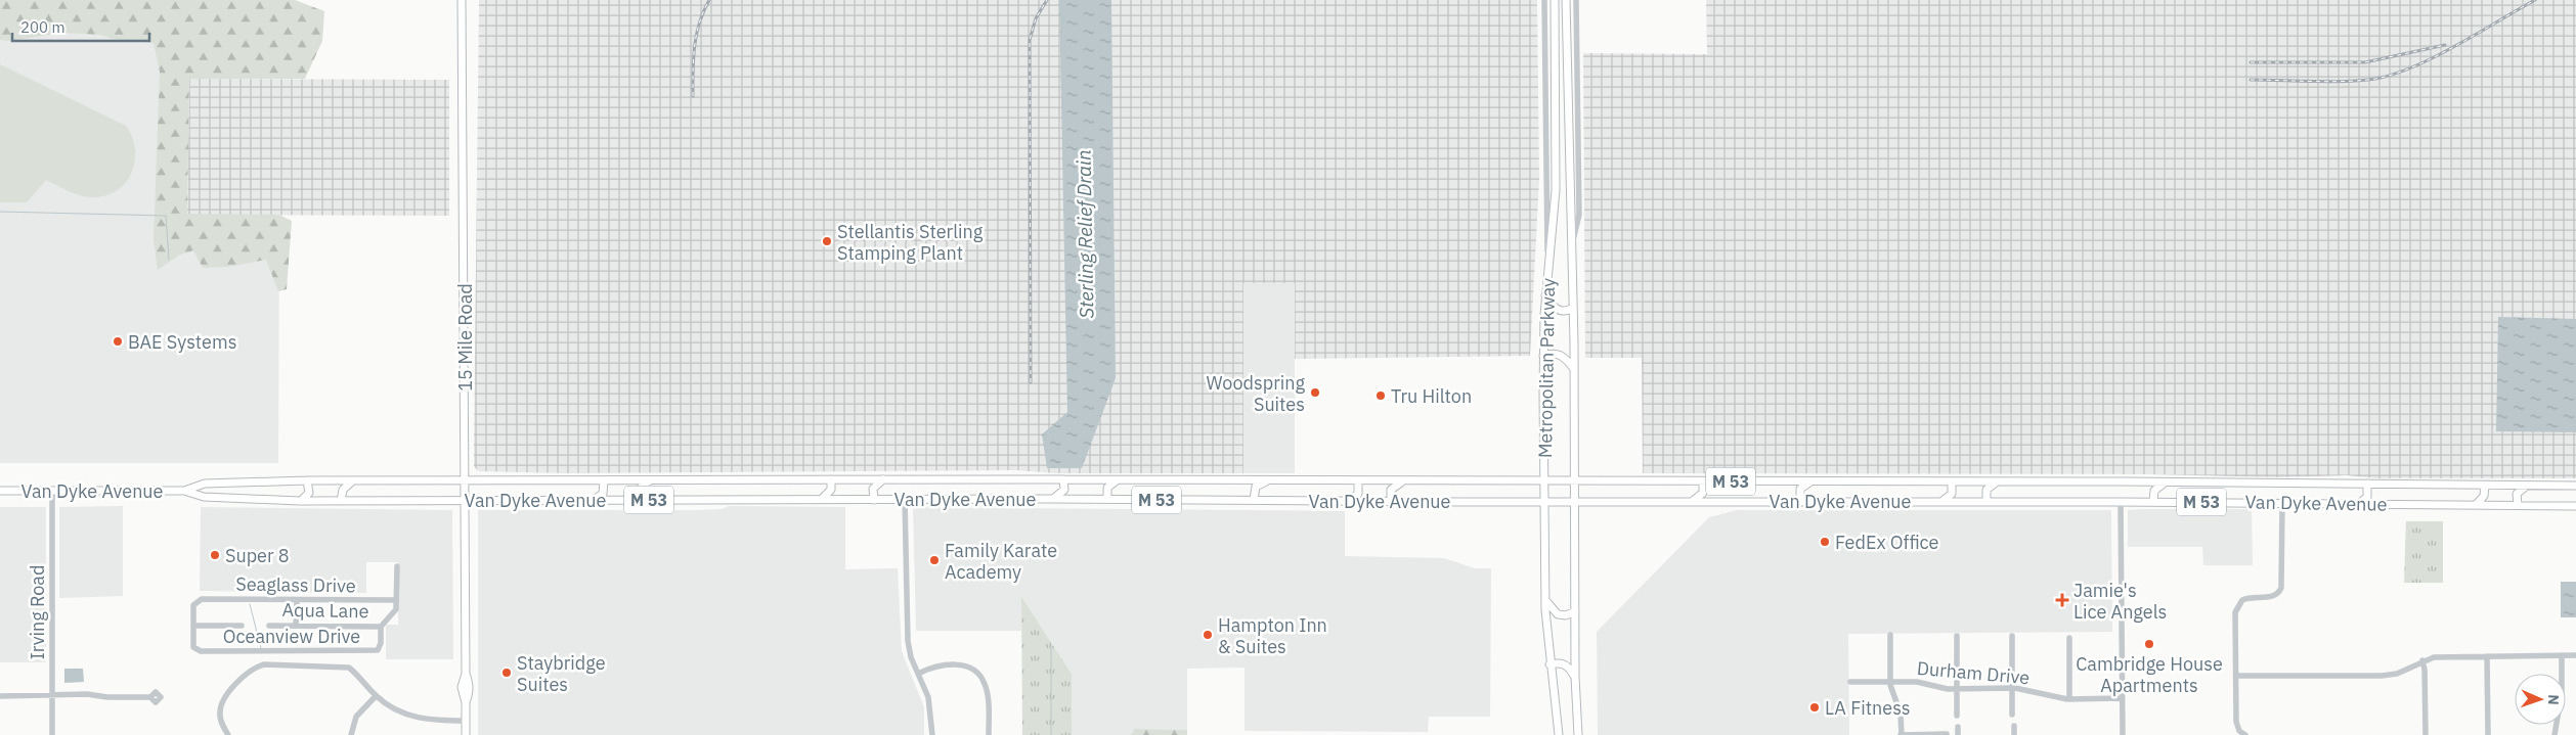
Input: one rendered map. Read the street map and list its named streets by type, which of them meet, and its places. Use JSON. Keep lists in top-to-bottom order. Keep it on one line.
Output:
{"streets":{"main road":["15 Mile Road","Metropolitan Parkway","M 53","Van Dyke Avenue"],"street":["Seaglass Drive","Aqua Lane","Irving Road","Oceanview Drive","Durham Drive"]},"crossings":[["15 Mile Road","Van Dyke Avenue"],["Metropolitan Parkway","Van Dyke Avenue"],["Van Dyke Avenue","Irving Road"],["Seaglass Drive","Oceanview Drive"],["Aqua Lane","Oceanview Drive"]],"water":["Sterling Relief Drain"],"places":{"other":["Stellantis Sterling Stamping Plant","BAE Systems","Woodspring Suites","Tru Hilton","FedEx Office","Super 8","Family Karate Academy","Hampton Inn & Suites","Cambridge House Apartments","Staybridge Suites","LA Fitness"],"health":["Jamie's Lice Angels"]},"scale_bar":"200 m","north":"right"}
